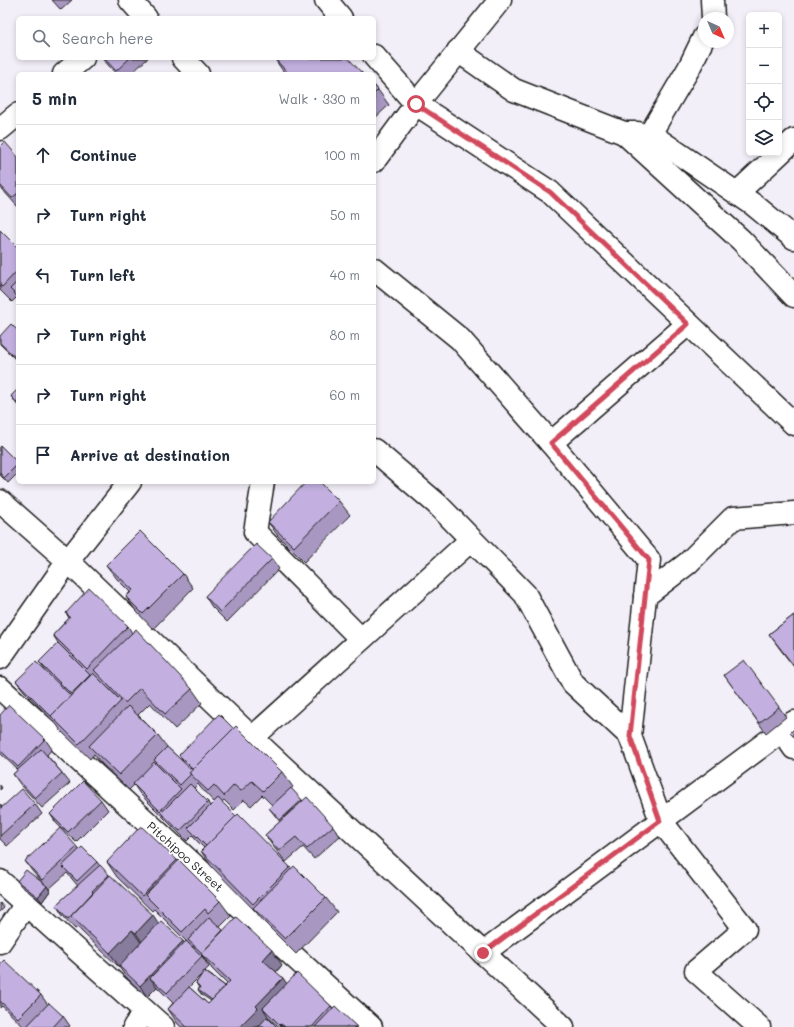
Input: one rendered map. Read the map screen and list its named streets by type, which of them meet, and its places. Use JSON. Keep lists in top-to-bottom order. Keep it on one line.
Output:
{"streets":{"street":["Pitchipoo Street"]},"north":"bottom right","page":{"map_buttons":["+","−"],"search":"Search here","heading":["5 min","Walk · 330 m"],"list":[["Continue","100 m"],["Turn right","50 m"],["Turn left","40 m"],["Turn right","80 m"],["Turn right","60 m"],"Arrive at destination"]}}
